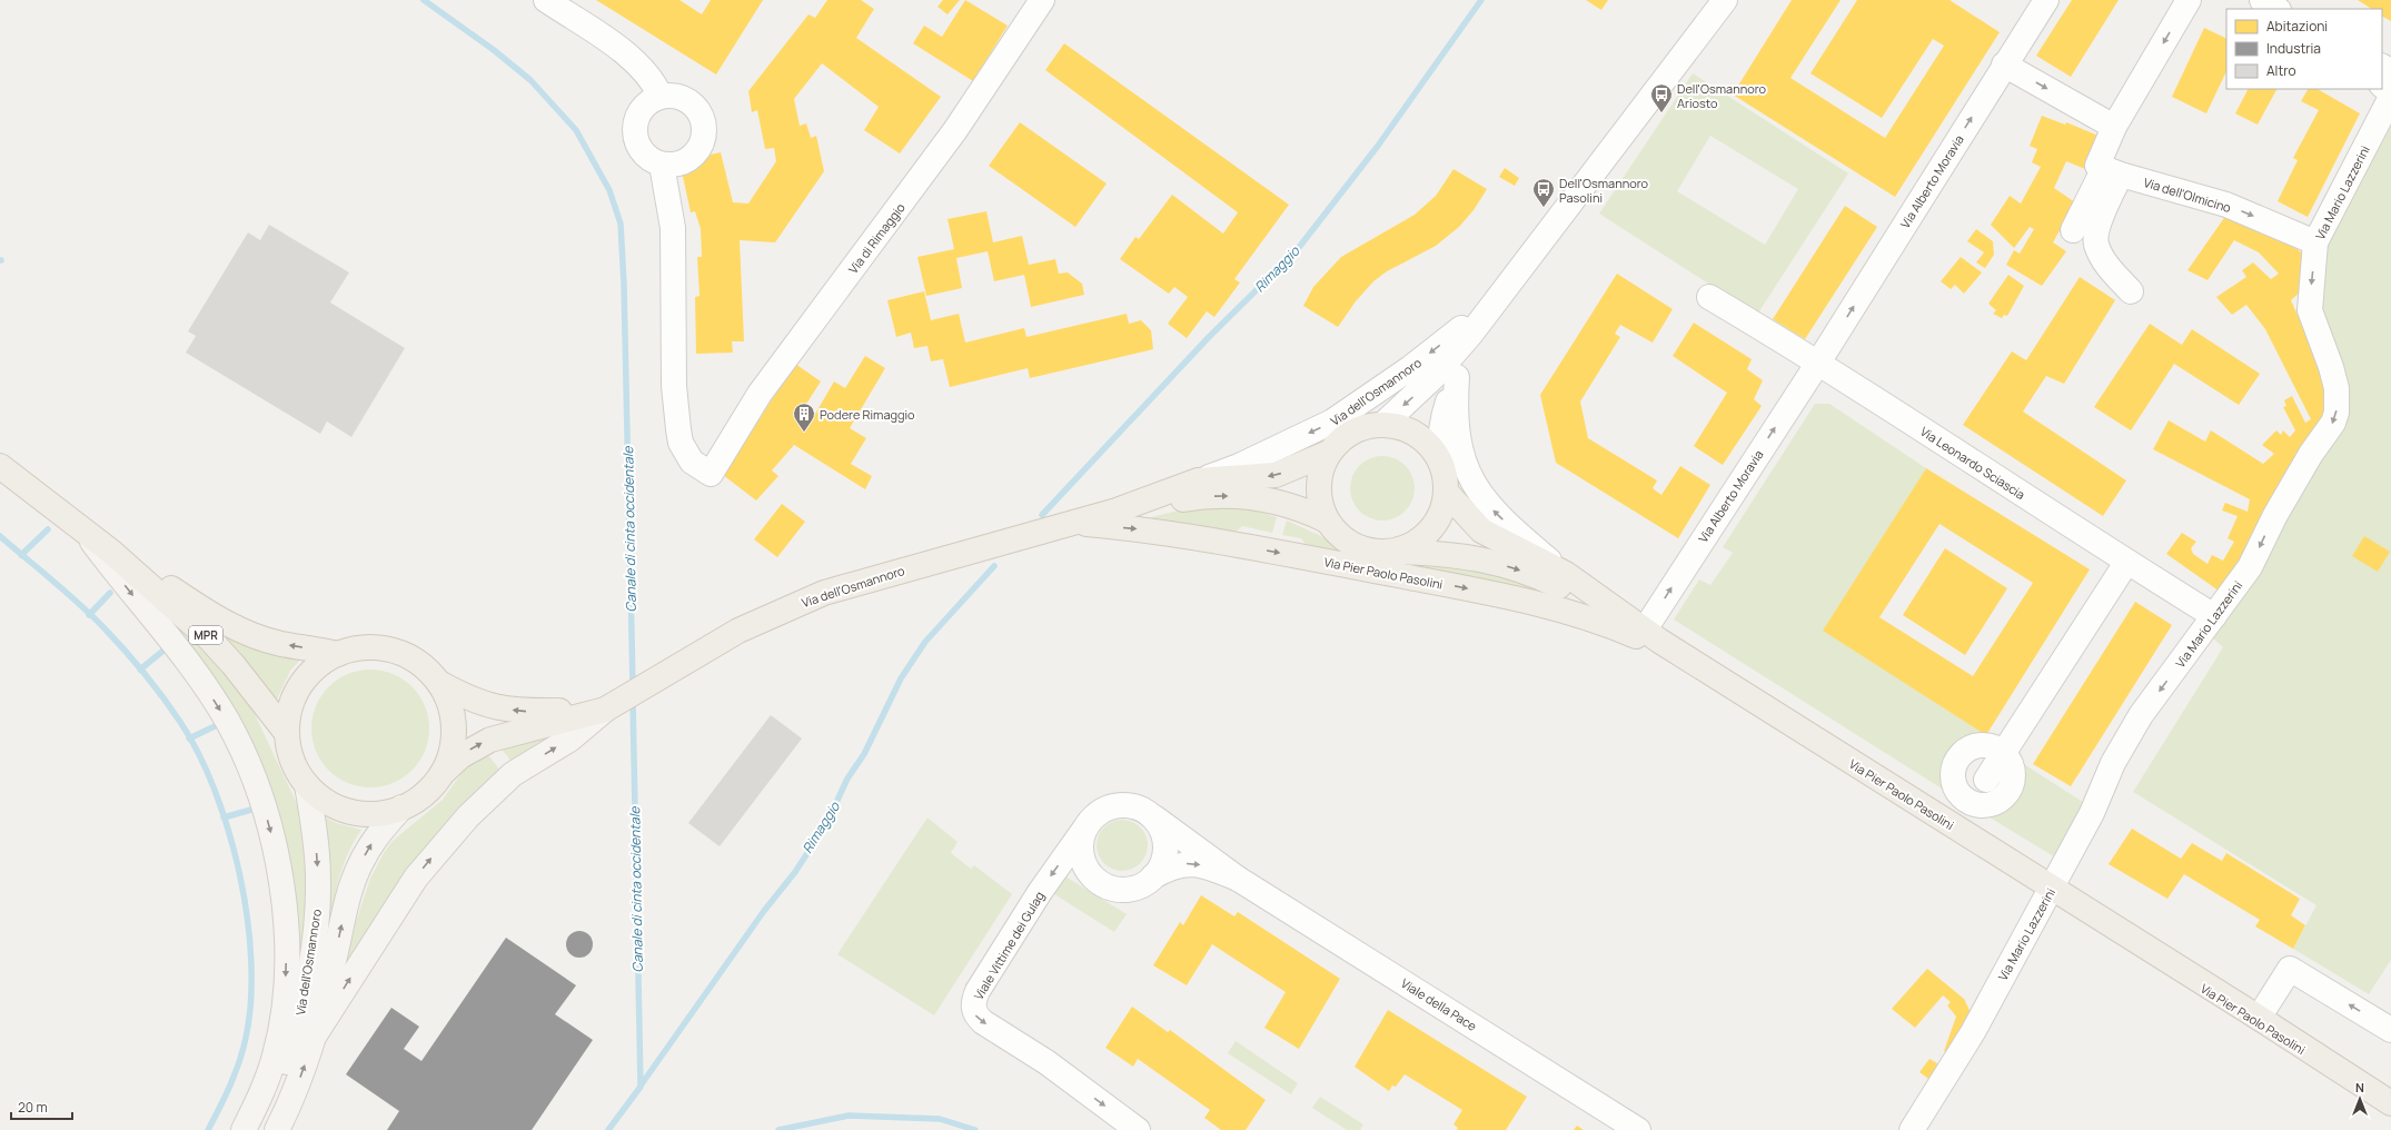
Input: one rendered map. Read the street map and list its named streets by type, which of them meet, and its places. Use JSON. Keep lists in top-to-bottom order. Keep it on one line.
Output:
{"streets":{"main road":["Via dell'Osmannoro","Via Pier Paolo Pasolini","MPR"],"street":["Via Alberto Moravia","Via Mario Lazzerini","Via dell'Olmicino","Via di Rimaggio","Via Leonardo Sciascia","Viale Vittime dei Gulag","Viale della Pace"]},"crossings":[["Via Alberto Moravia","Via Leonardo Sciascia"],["Via Alberto Moravia","Via Pier Paolo Pasolini"],["Via Mario Lazzerini","Via dell'Olmicino"],["Via Mario Lazzerini","Via Leonardo Sciascia"],["Via Mario Lazzerini","Via Pier Paolo Pasolini"],["Via dell'Osmannoro","Via Pier Paolo Pasolini"],["Via dell'Osmannoro","MPR"],["Viale Vittime dei Gulag","Viale della Pace"]],"one_way":["Via Alberto Moravia","Via dell'Olmicino"],"water":["Rimaggio","Canale di cinta occidentale"],"places":{"bus stop":["Dell'Osmannoro Ariosto","Dell'Osmannoro Pasolini"],"building":["Podere Rimaggio"]},"legend":["Abitazioni","Industria","Altro"],"scale_bar":"20 m","north":"top"}
